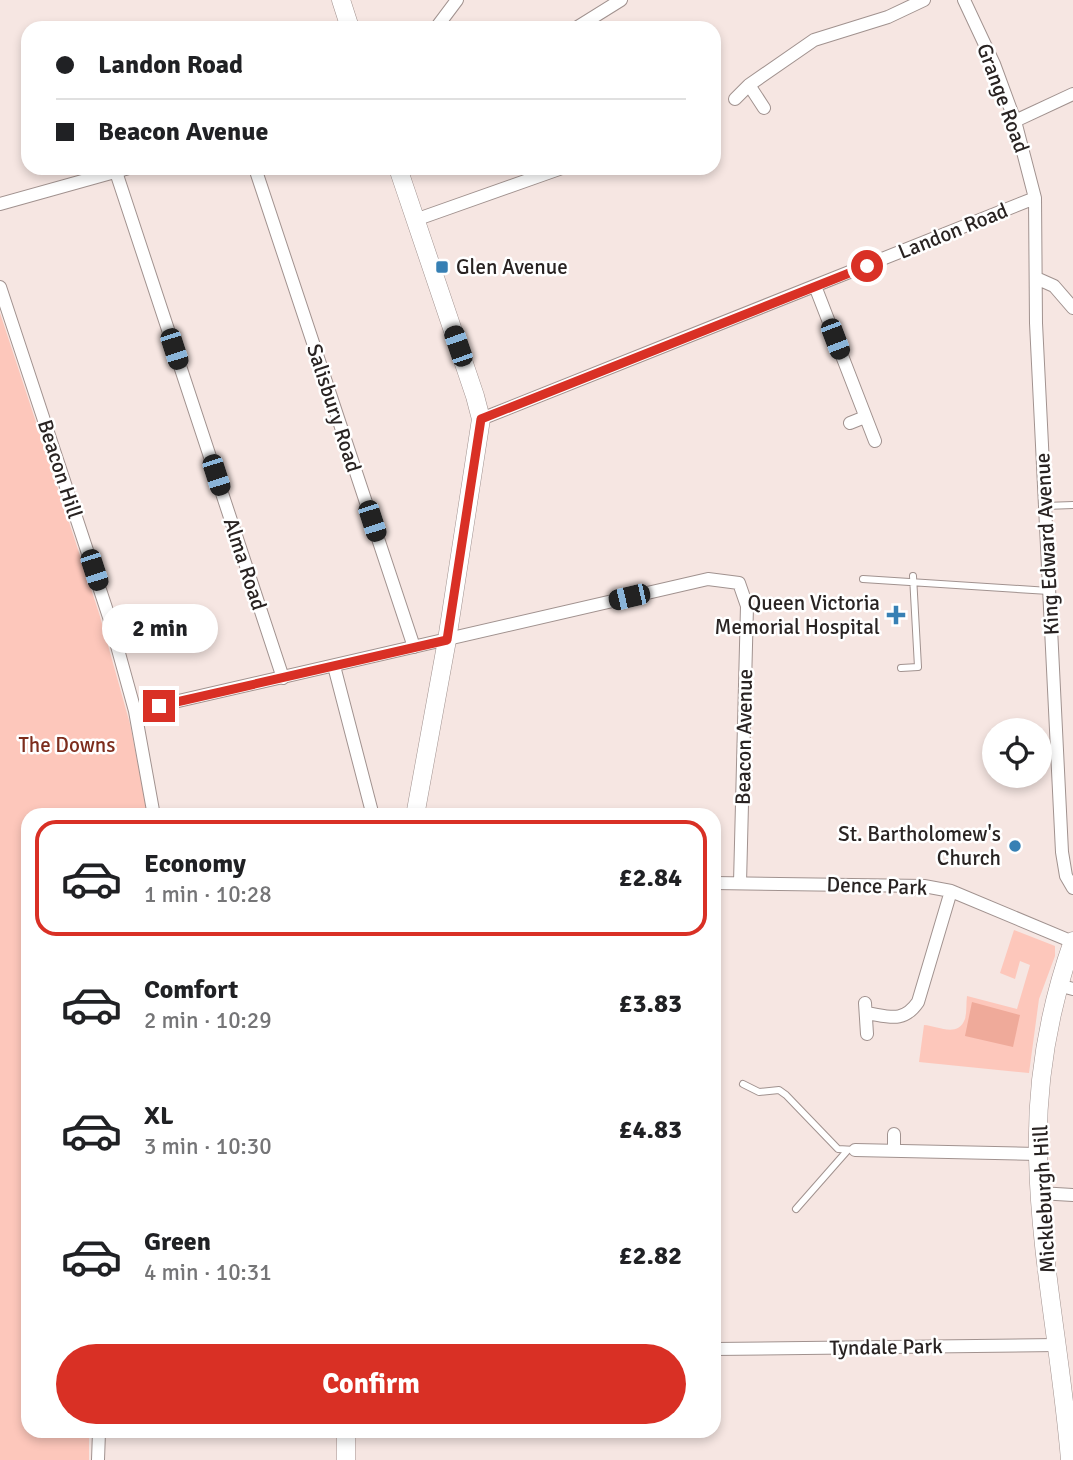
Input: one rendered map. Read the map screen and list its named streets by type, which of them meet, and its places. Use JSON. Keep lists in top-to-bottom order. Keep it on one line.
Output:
{"streets":{"street":["Grange Road","Landon Road","Salisbury Road","Beacon Hill","King Edward Avenue","Alma Road","Beacon Avenue","Dence Park","Mickleburgh Hill","Tyndale Park"]},"crossings":[["Grange Road","Landon Road"],["Grange Road","King Edward Avenue"],["Landon Road","King Edward Avenue"],["Salisbury Road","Beacon Avenue"],["Beacon Hill","Beacon Avenue"],["Alma Road","Beacon Avenue"],["Beacon Avenue","Dence Park"],["Dence Park","Mickleburgh Hill"],["Mickleburgh Hill","Tyndale Park"]],"parks":["The Downs"],"places":{"transit":["Glen Avenue"],"health":["Queen Victoria Memorial Hospital"],"other":["St. Bartholomew's Church"]},"page":{"banner":["Landon Road","Beacon Avenue"],"bubble":"2 min","list":[{"name":"Economy","note":"1 min · 10:28","value":"£2.84"},{"name":"Comfort","note":"2 min · 10:29","value":"£3.83"},{"name":"XL","note":"3 min · 10:30","value":"£4.83"},{"name":"Green","note":"4 min · 10:31","value":"£2.82"}],"buttons":"Confirm"}}
